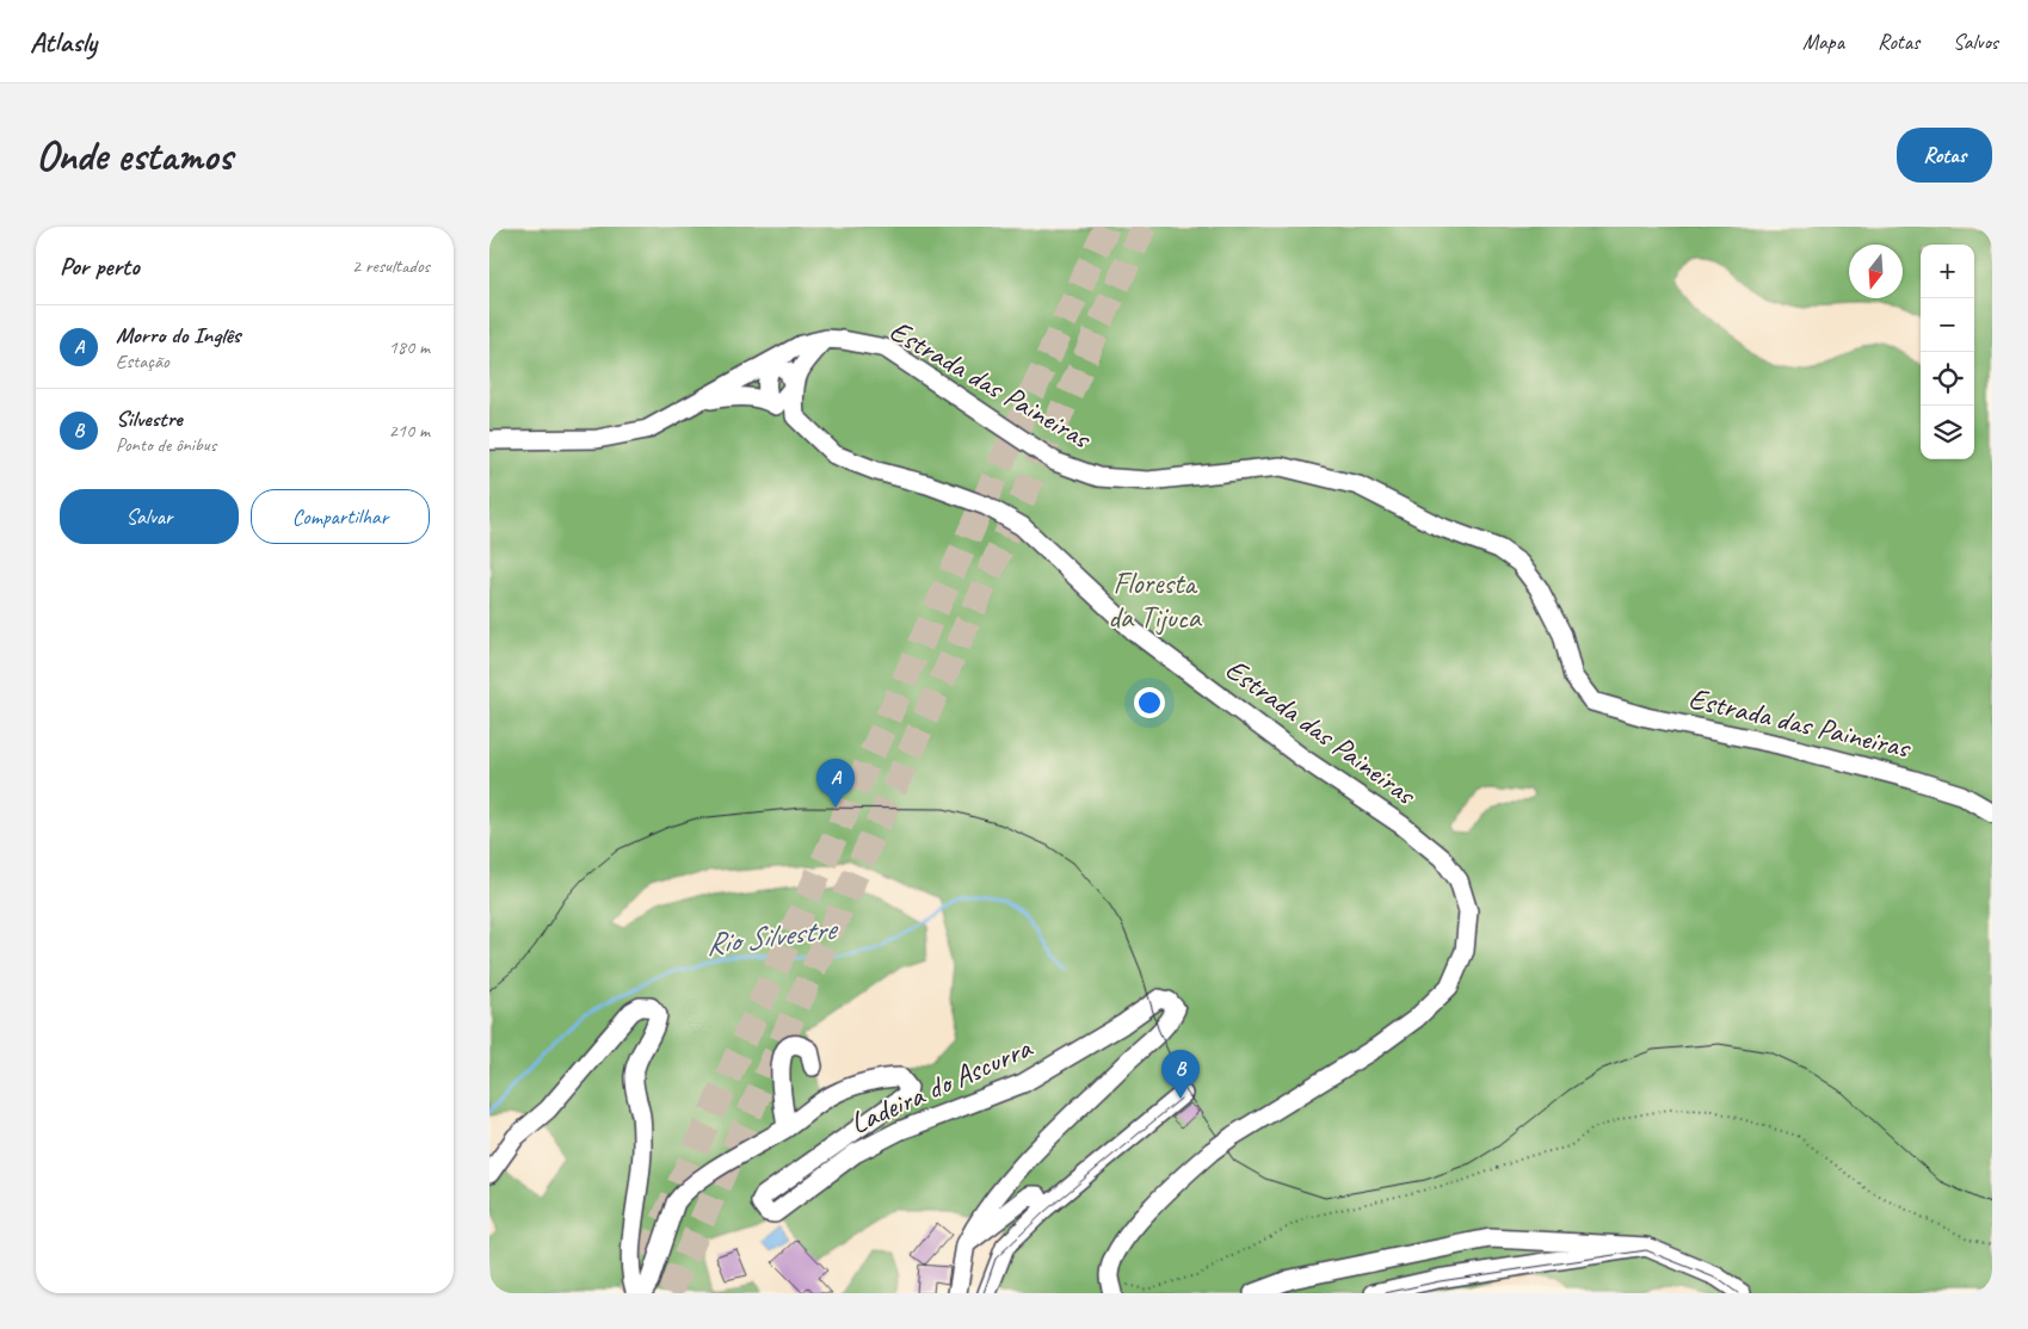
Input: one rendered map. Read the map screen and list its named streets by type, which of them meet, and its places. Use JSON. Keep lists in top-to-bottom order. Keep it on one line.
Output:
{"streets":{"street":["Estrada das Paineiras","Ladeira do Ascurra"]},"water":["Rio Silvestre"],"parks":["Floresta da Tijuca"],"north":"bottom","page":{"header":"Atlasly","nav":["Mapa","Rotas","Salvos"],"buttons":["Rotas",["Salvar","Compartilhar"]],"title":"Onde estamos","heading":["Por perto","2 resultados"],"map_buttons":["+","−"],"list":[{"mark":"A","name":"Morro do Inglês","note":"Estação","value":"180 m"},{"mark":"B","name":"Silvestre","note":"Ponto de ônibus","value":"210 m"}],"pins":["A","B"]}}
